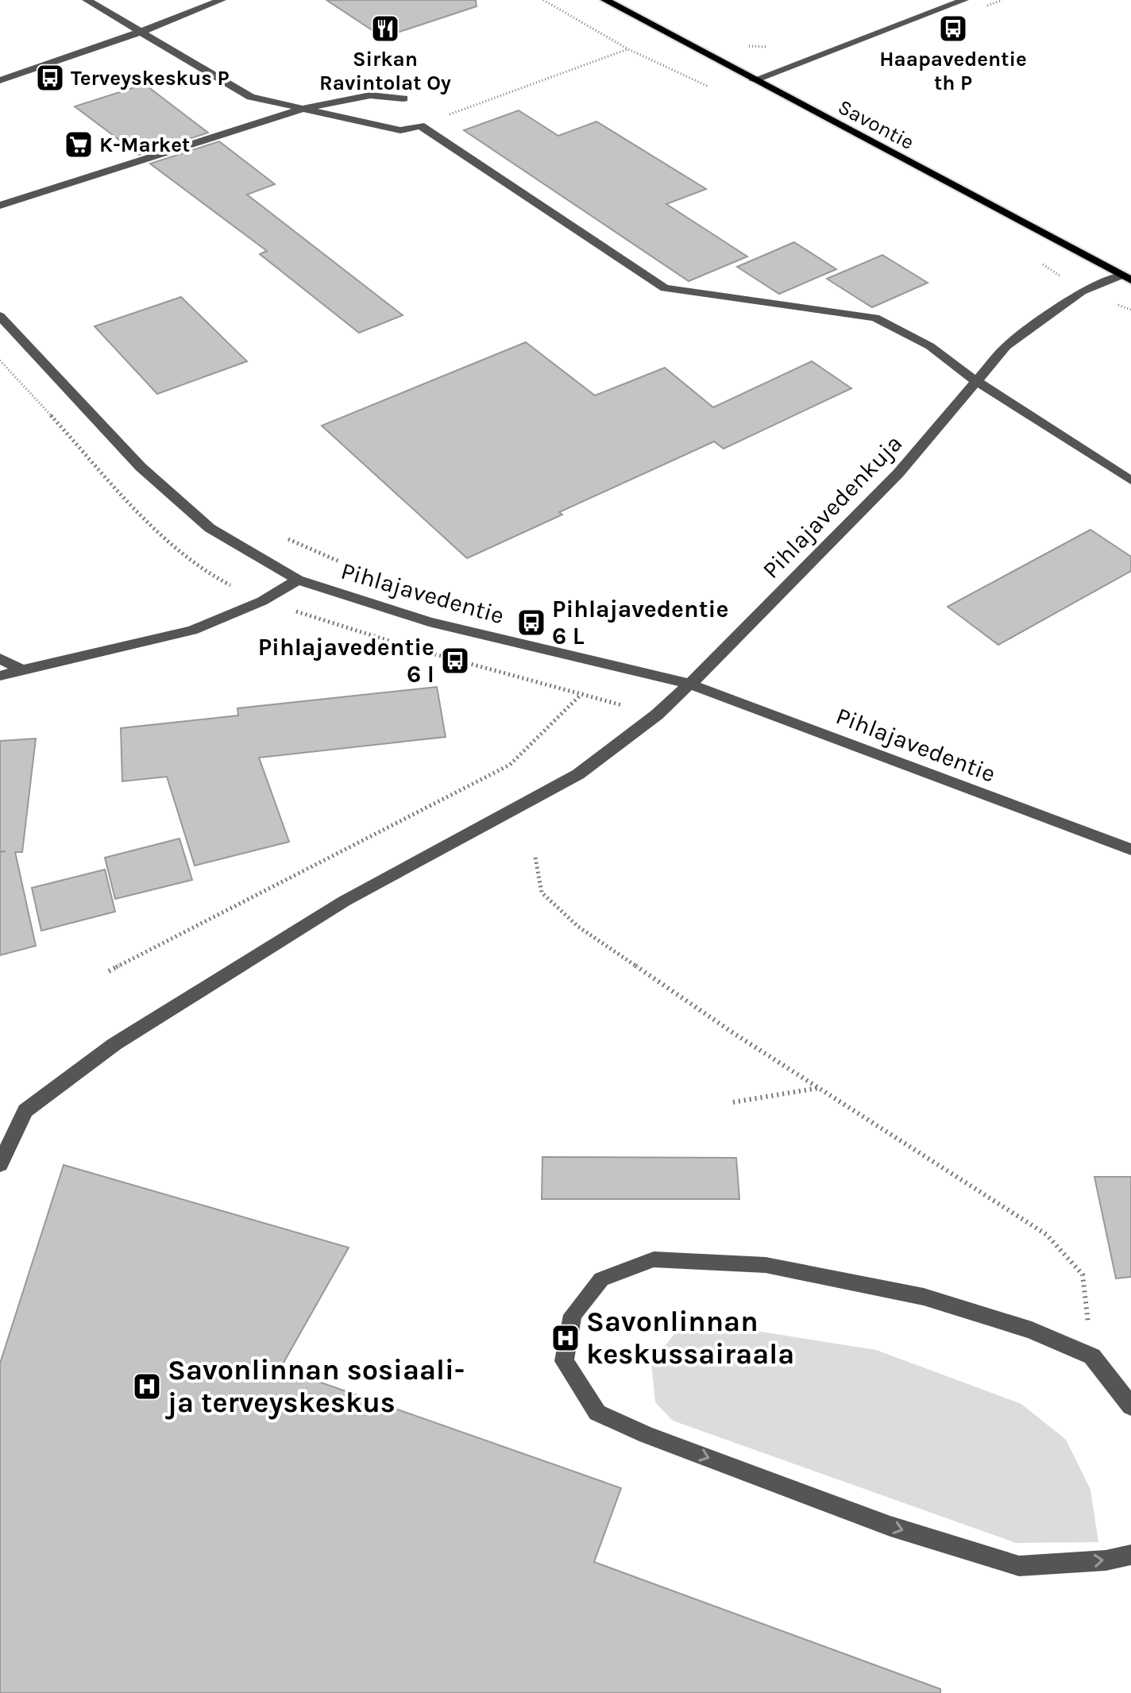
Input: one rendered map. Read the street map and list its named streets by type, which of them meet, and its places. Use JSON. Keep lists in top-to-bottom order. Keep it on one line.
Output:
{"streets":{"main road":["Savontie"],"street":["Pihlajavedenkuja","Pihlajavedentie"]},"crossings":[["Savontie","Pihlajavedenkuja"],["Pihlajavedenkuja","Pihlajavedentie"]],"places":{"restaurant":["Sirkan Ravintolat Oy"],"bus stop":["Haapavedentie th P","Terveyskeskus P","Pihlajavedentie 6 L","Pihlajavedentie 6 I"],"supermarket":["K-Market"],"hospital":["Savonlinnan keskussairaala","Savonlinnan sosiaali- ja terveyskeskus"]}}
